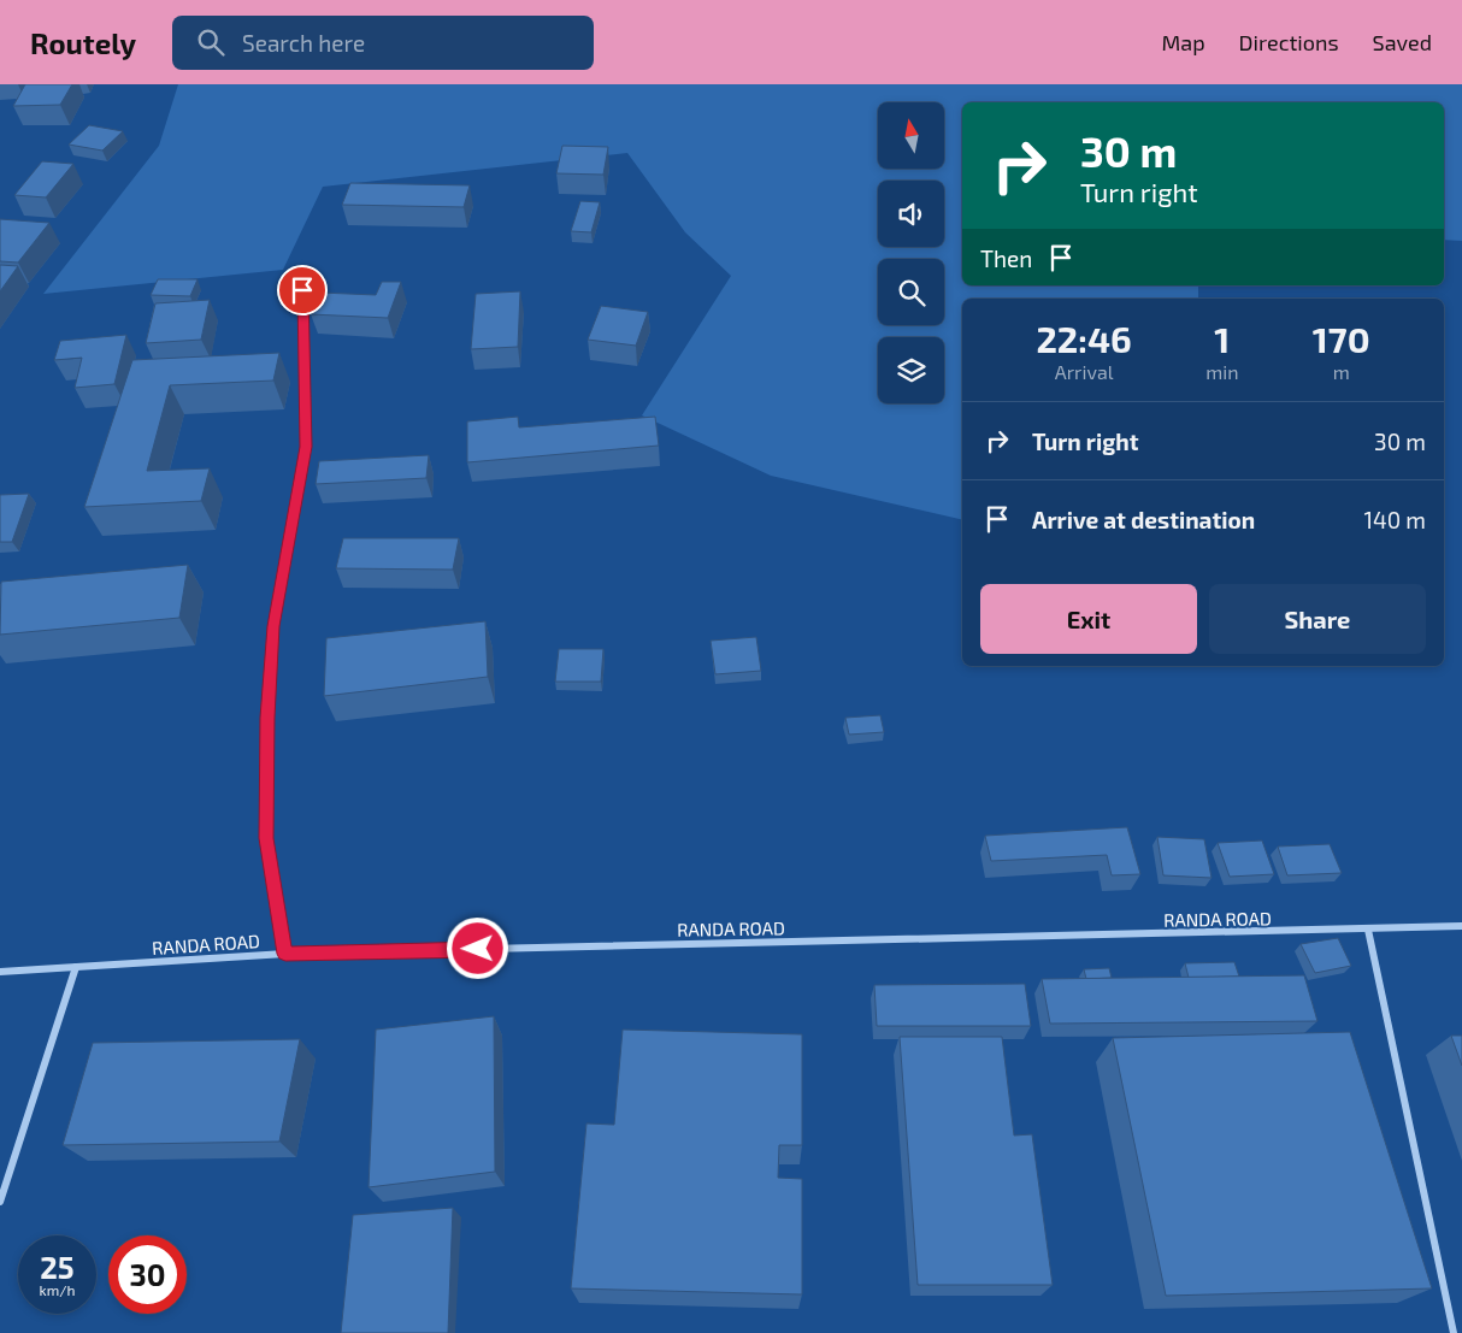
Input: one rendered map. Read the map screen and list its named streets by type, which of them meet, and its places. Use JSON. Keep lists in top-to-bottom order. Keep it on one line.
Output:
{"streets":{"street":["RANDA ROAD"]},"north":"top","page":{"header":"Routely","search":"Search here","nav":["Map","Directions","Saved"],"turn":["30 m","Turn right"],"then":"Then","eta":["22:46","Arrival","1","min","170","m"],"list":[{"name":"Turn right","value":"30 m"},{"name":"Arrive at destination","value":"140 m"}],"buttons":["Exit","Share"],"speed":"25 km/h","limit":"30"}}
